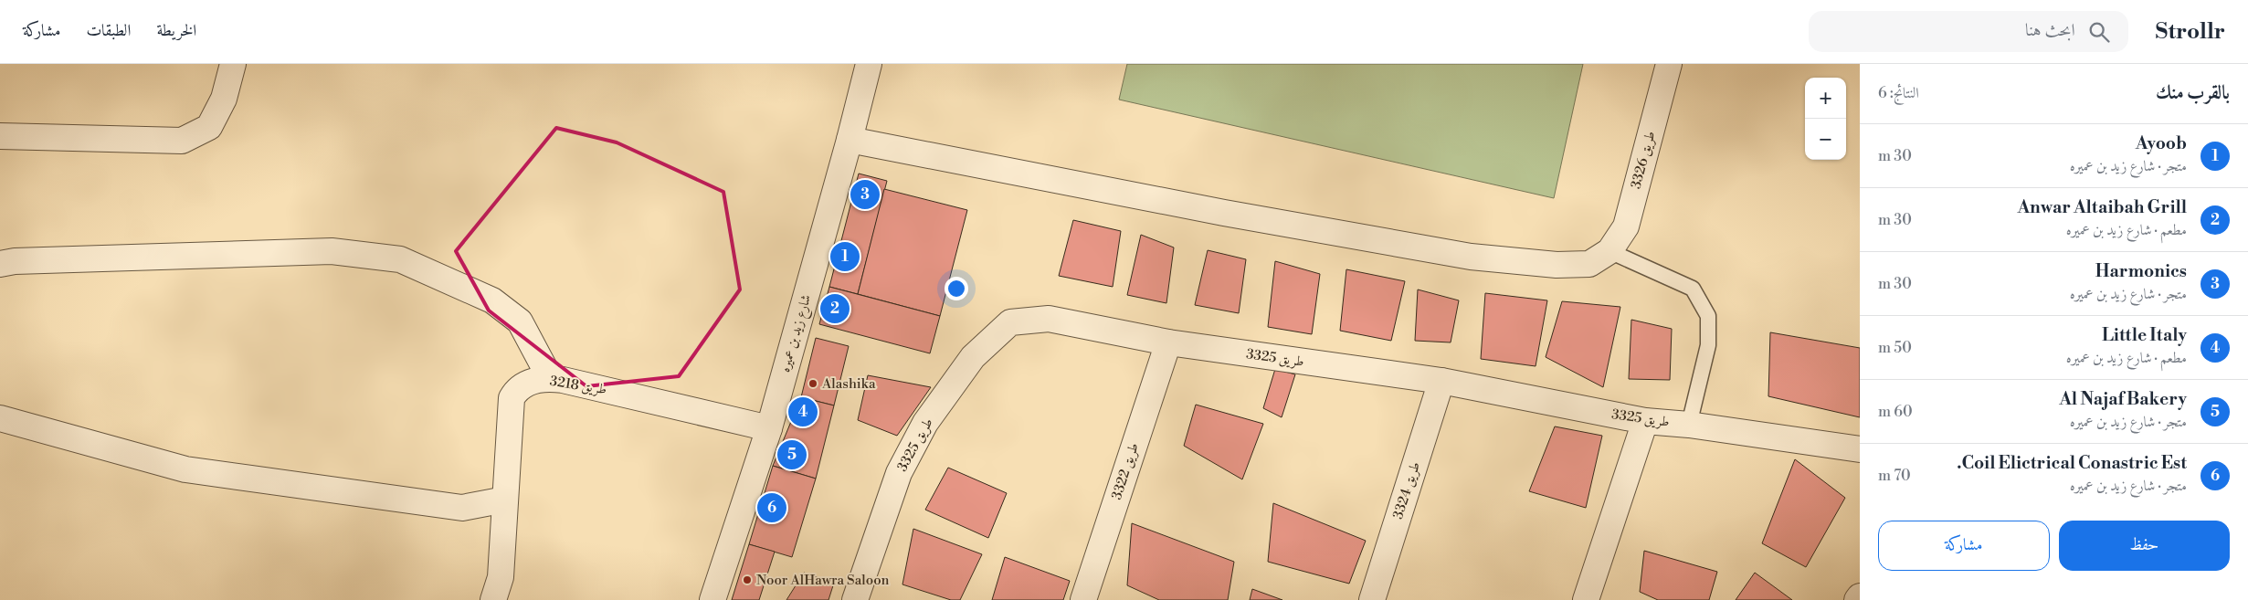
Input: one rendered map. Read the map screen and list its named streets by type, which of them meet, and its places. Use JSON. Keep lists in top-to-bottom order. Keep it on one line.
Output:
{"streets":{"street":["طريق 3326","شارع زيد بن عميره","طريق 3325","طريق 3218","طريق 3322","طريق 3324"]},"crossings":[["شارع زيد بن عميره","طريق 3218"],["طريق 3325","طريق 3322"],["طريق 3325","طريق 3324"]],"places":["Alashika","Noor AlHawra Saloon"],"page":{"header":"Strollr","search":"ابحث هنا","nav":["الخريطة","الطبقات","مشاركة"],"heading":["بالقرب منك","النتائج: 6"],"map_buttons":["+","−"],"list":[{"mark":"1","name":"Ayoob","note":"متجر · شارع زيد بن عميره","value":"30 m"},{"mark":"2","name":"Anwar Altaibah Grill","note":"مطعم · شارع زيد بن عميره","value":"30 m"},{"mark":"3","name":"Harmonics","note":"متجر · شارع زيد بن عميره","value":"30 m"},{"mark":"4","name":"Little Italy","note":"مطعم · شارع زيد بن عميره","value":"50 m"},{"mark":"5","name":"Al Najaf Bakery","note":"متجر · شارع زيد بن عميره","value":"60 m"},{"mark":"6","name":"Coil Elictrical Conastric Est.","note":"متجر · شارع زيد بن عميره","value":"70 m"}],"pins":["3","1","2","4","5","6"],"buttons":["حفظ","مشاركة"]}}
